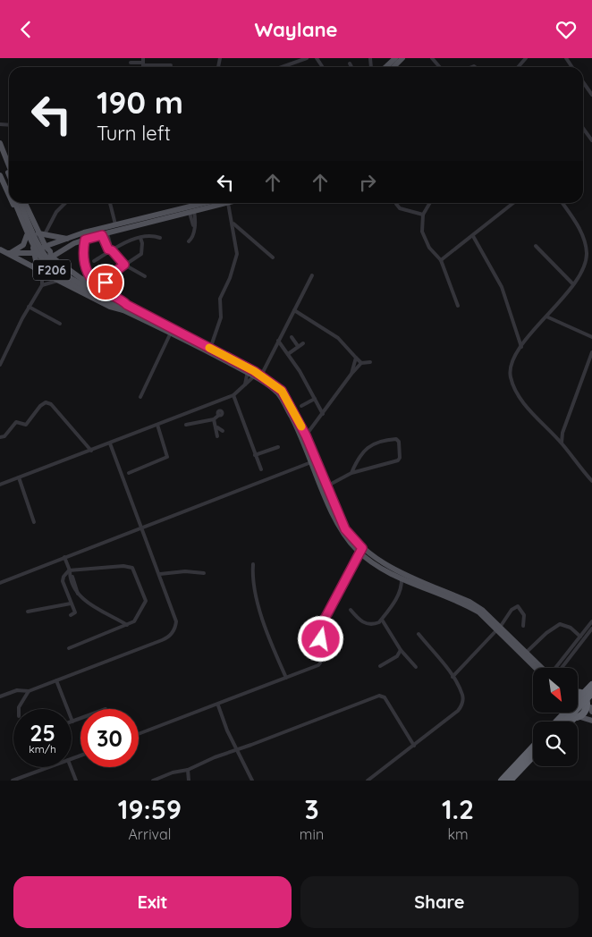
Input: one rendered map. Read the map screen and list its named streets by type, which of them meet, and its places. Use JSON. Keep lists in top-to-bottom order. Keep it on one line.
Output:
{"streets":{"main road":["F206"]},"north":"bottom right","page":{"header":"Waylane","turn":["190 m","Turn left"],"speed":"25 km/h","limit":"30","eta":["19:59","Arrival","3","min","1.2","km"],"buttons":["Exit","Share"]}}
